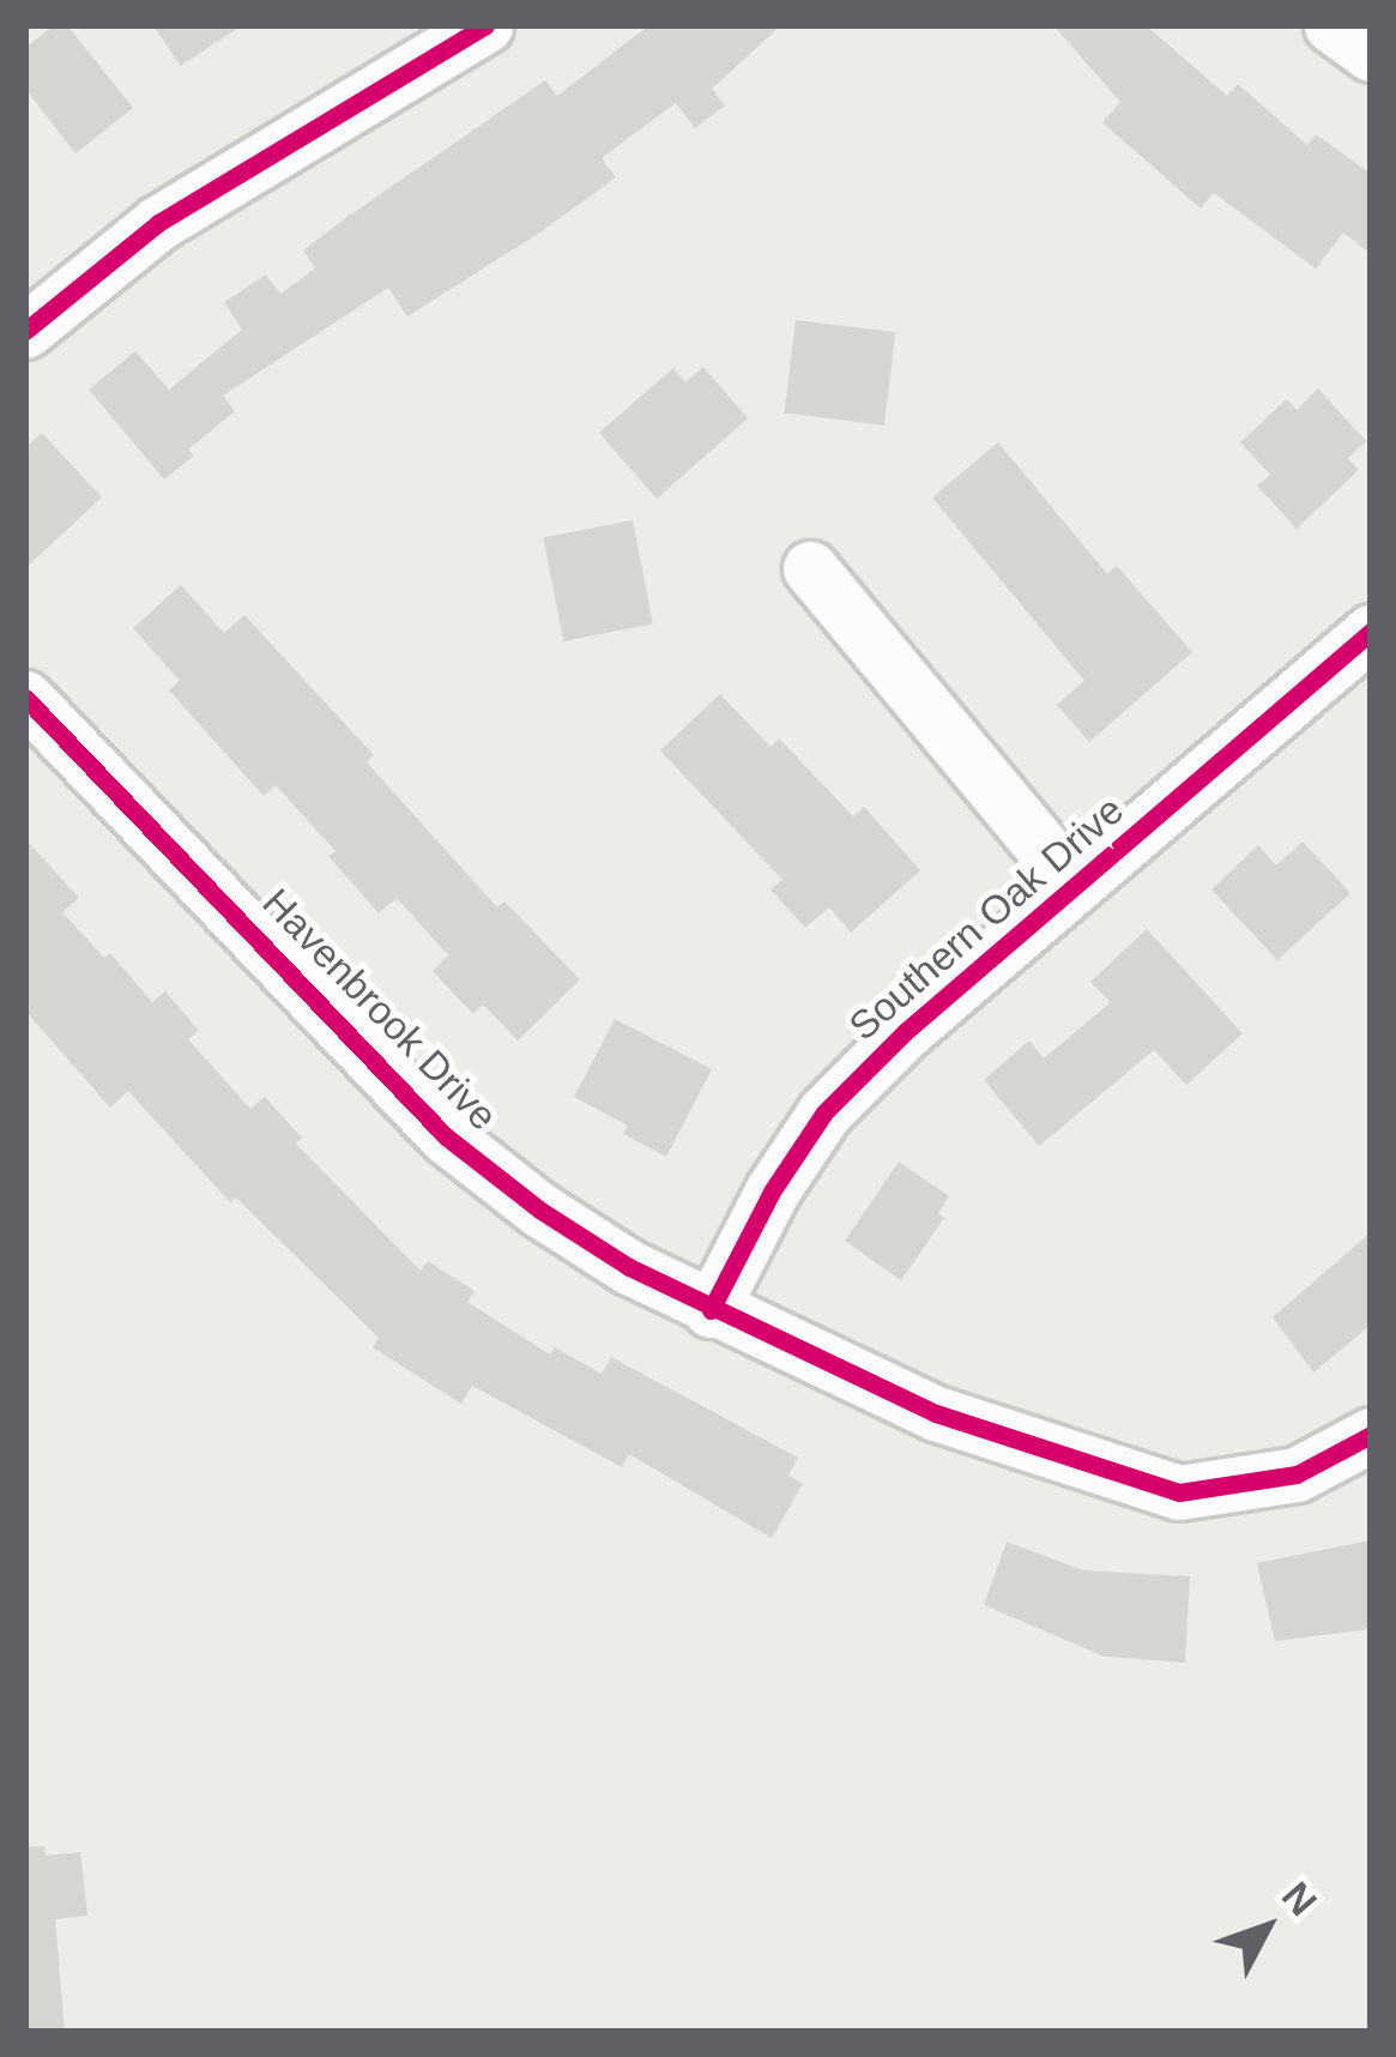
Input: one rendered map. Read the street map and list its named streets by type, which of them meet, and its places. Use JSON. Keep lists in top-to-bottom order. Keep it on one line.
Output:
{"streets":{"street":["Southern Oak Drive","Havenbrook Drive"]},"crossings":[["Southern Oak Drive","Havenbrook Drive"]],"north":"top right"}
